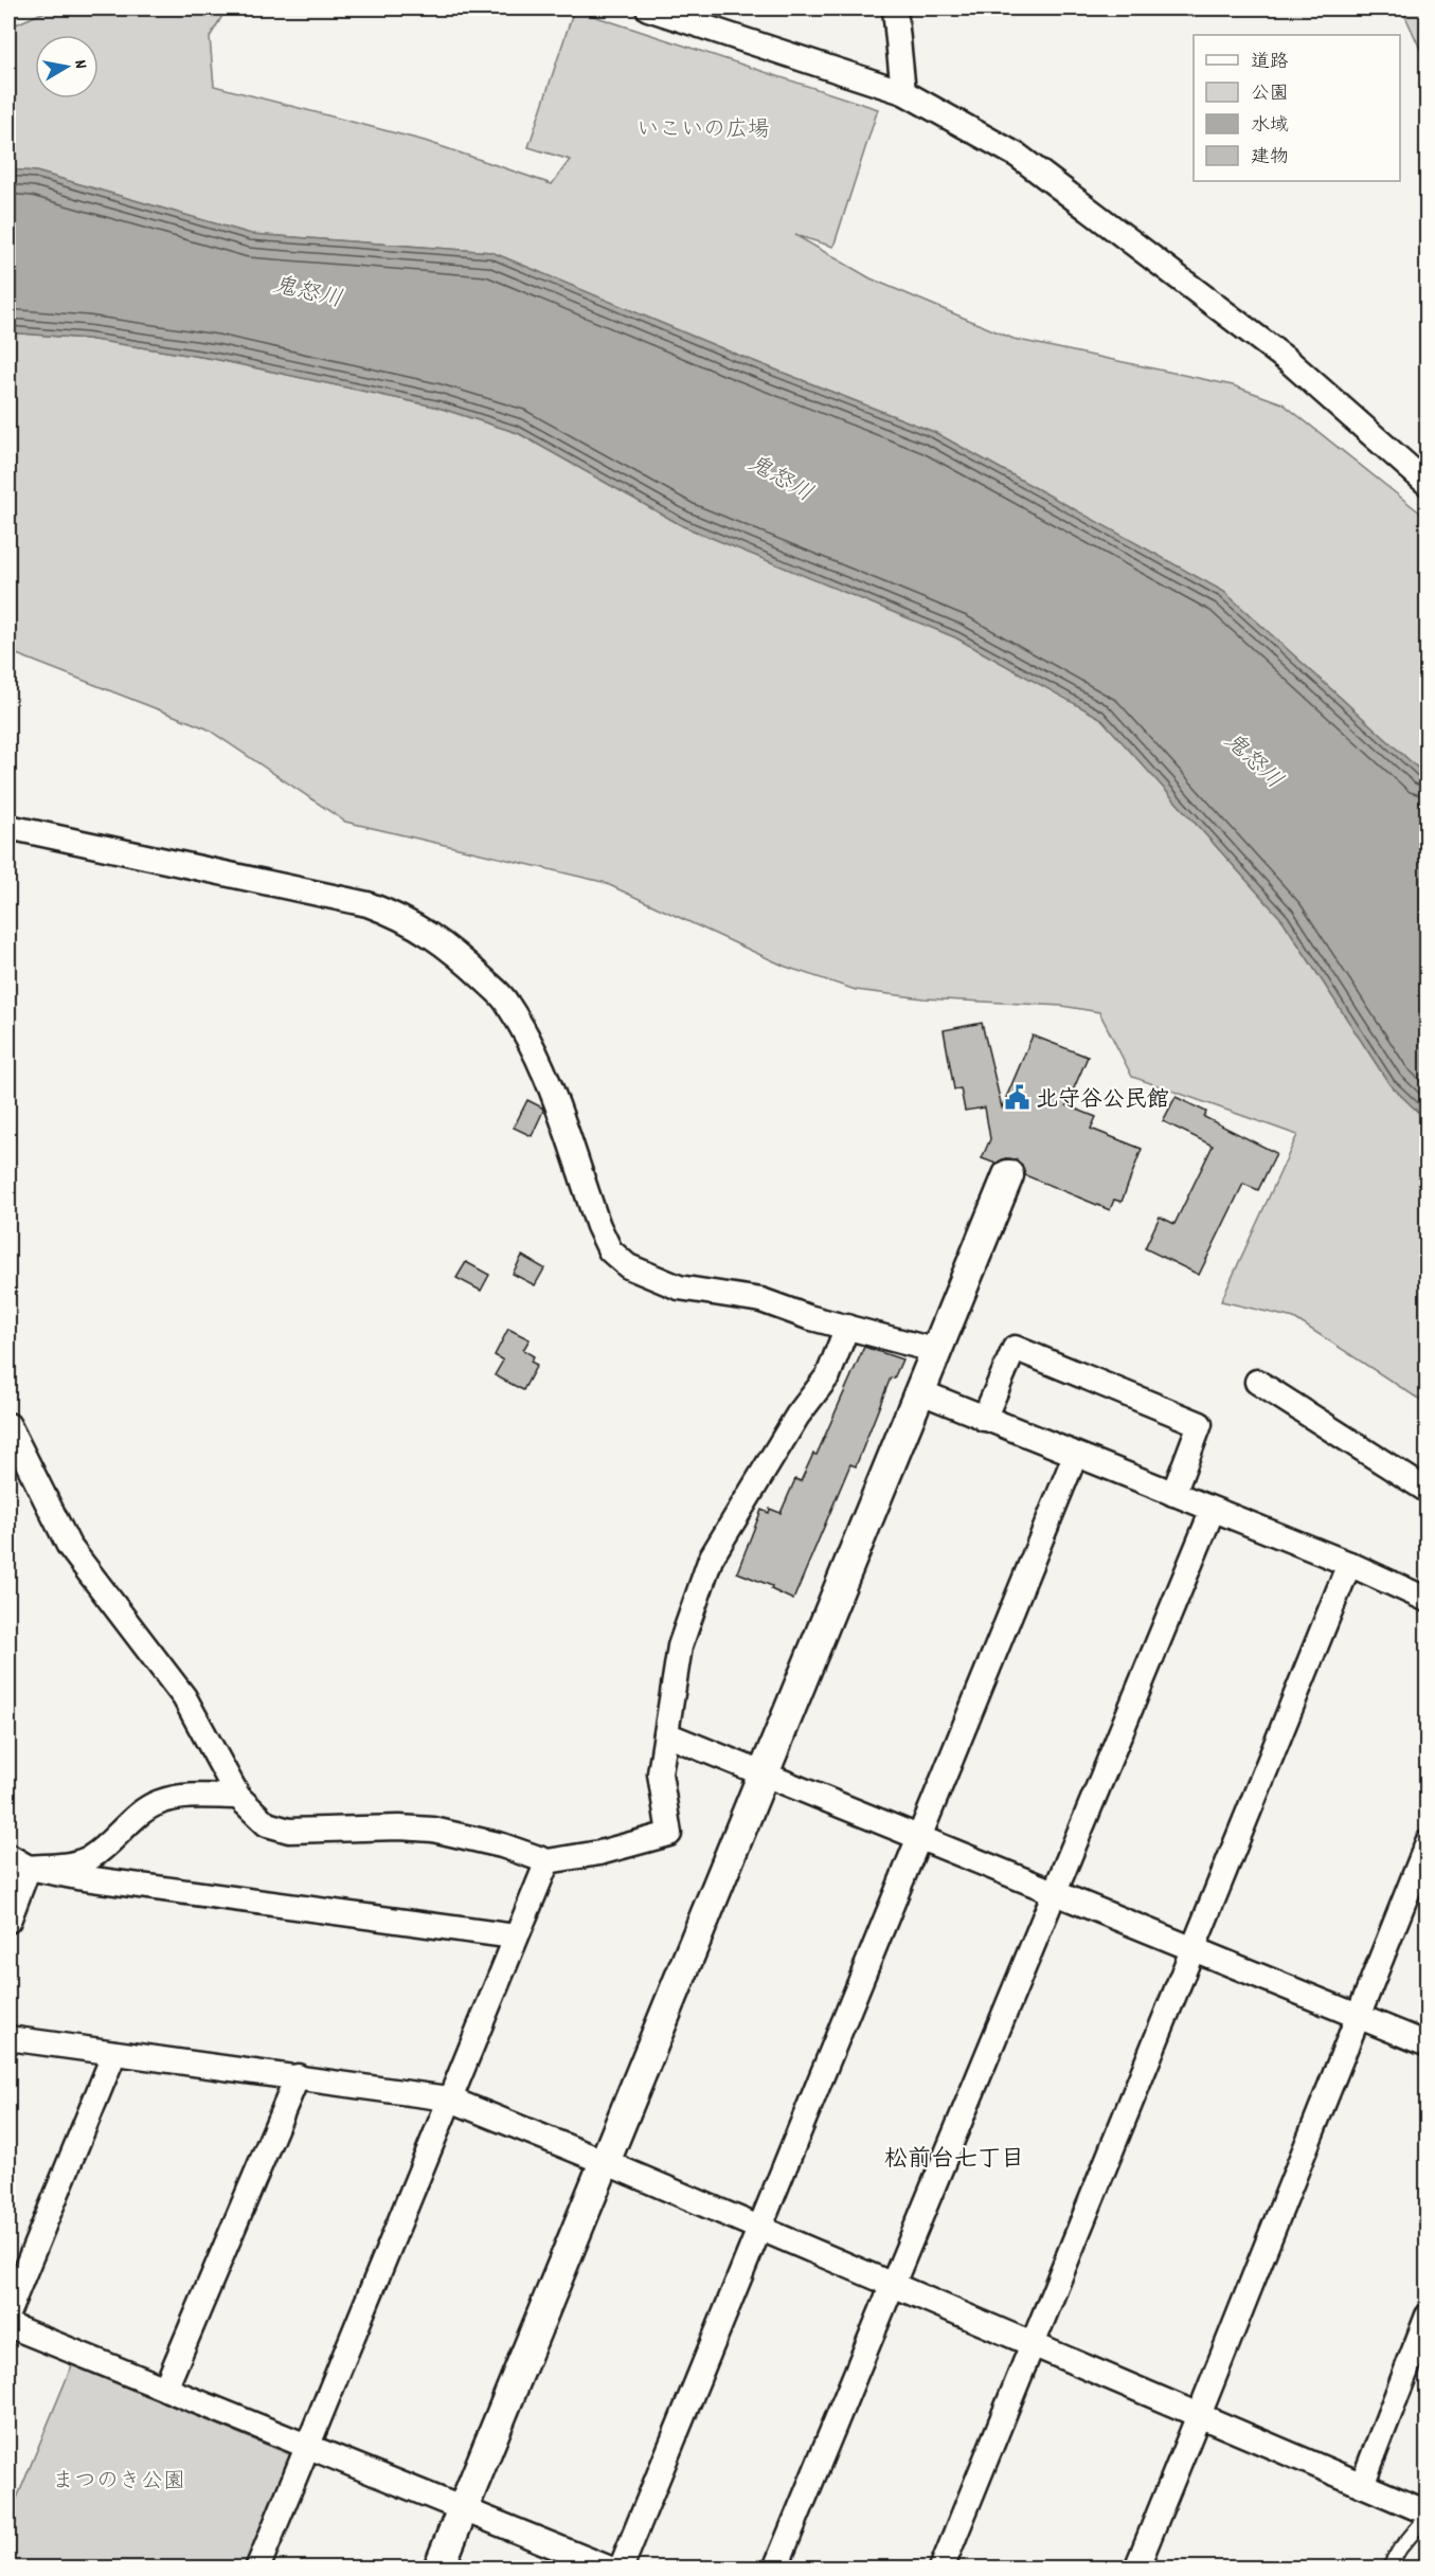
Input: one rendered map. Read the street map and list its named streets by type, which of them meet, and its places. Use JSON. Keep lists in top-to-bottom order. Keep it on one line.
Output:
{"districts":["松前台七丁目"],"water":["鬼怒川"],"parks":["いこいの広場","まつのき公園"],"places":{"public building":["北守谷公民館"]},"legend":["道路","公園","水域","建物"],"north":"right"}
